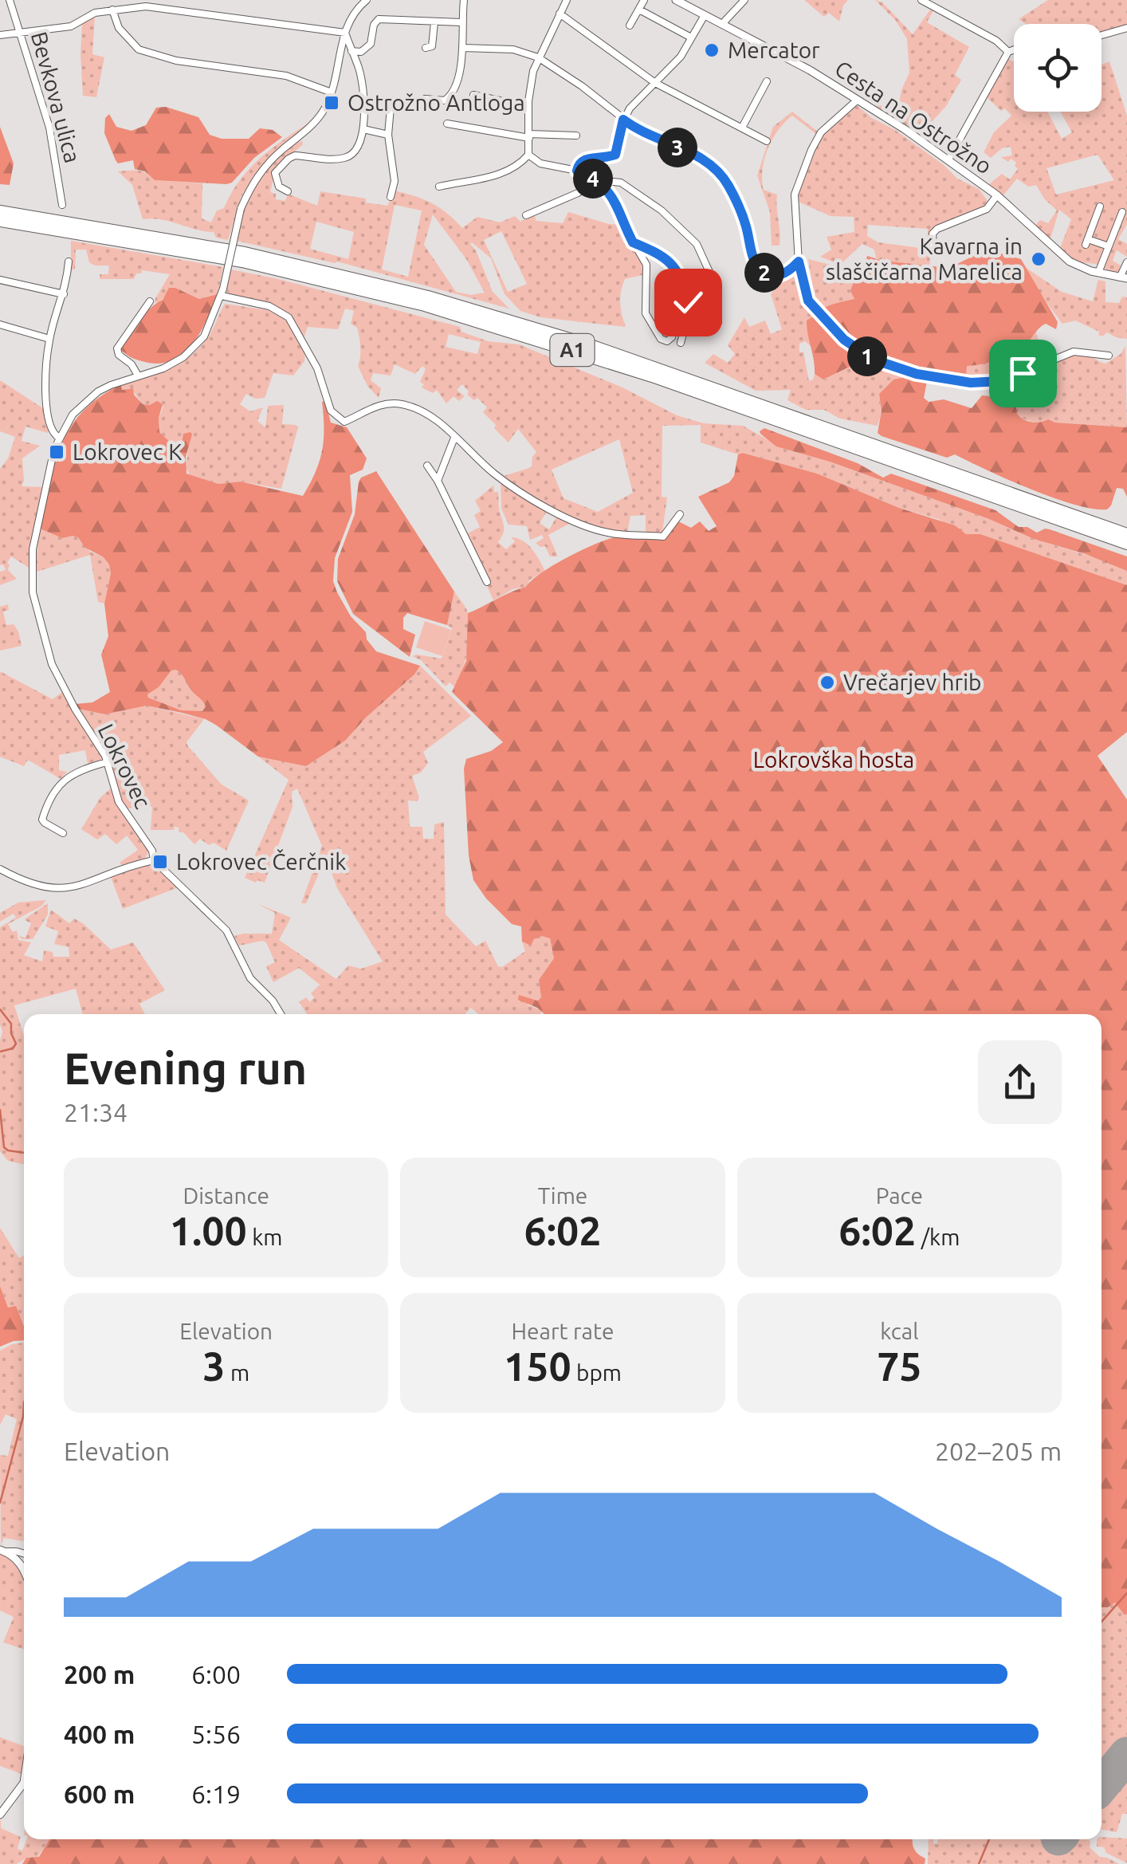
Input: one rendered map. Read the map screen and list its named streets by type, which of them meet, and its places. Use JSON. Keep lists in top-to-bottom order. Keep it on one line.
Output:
{"streets":{"highway":["A1"],"street":["Bevkova ulica","Cesta na Ostrožno","Lokrovec"]},"parks":["Lokrovška hosta"],"places":{"other":["Mercator","Kavarna in slaščičarna Marelica","Vrečarjev hrib"],"transit":["Ostrožno Antloga","Lokrovec K","Lokrovec Čerčnik"]},"page":{"pins":["3","4","2","1"],"heading":["Evening run","21:34"],"stats":[["Distance","1.00 km"],["Time","6:02"],["Pace","6:02 /km"],["Elevation","3 m"],["Heart rate","150 bpm"],["kcal","75"]],"chart":["Elevation","202–205 m"],"list":[{"name":"200 m","note":"6:00"},{"name":"400 m","note":"5:56"},{"name":"600 m","note":"6:19"}]}}
